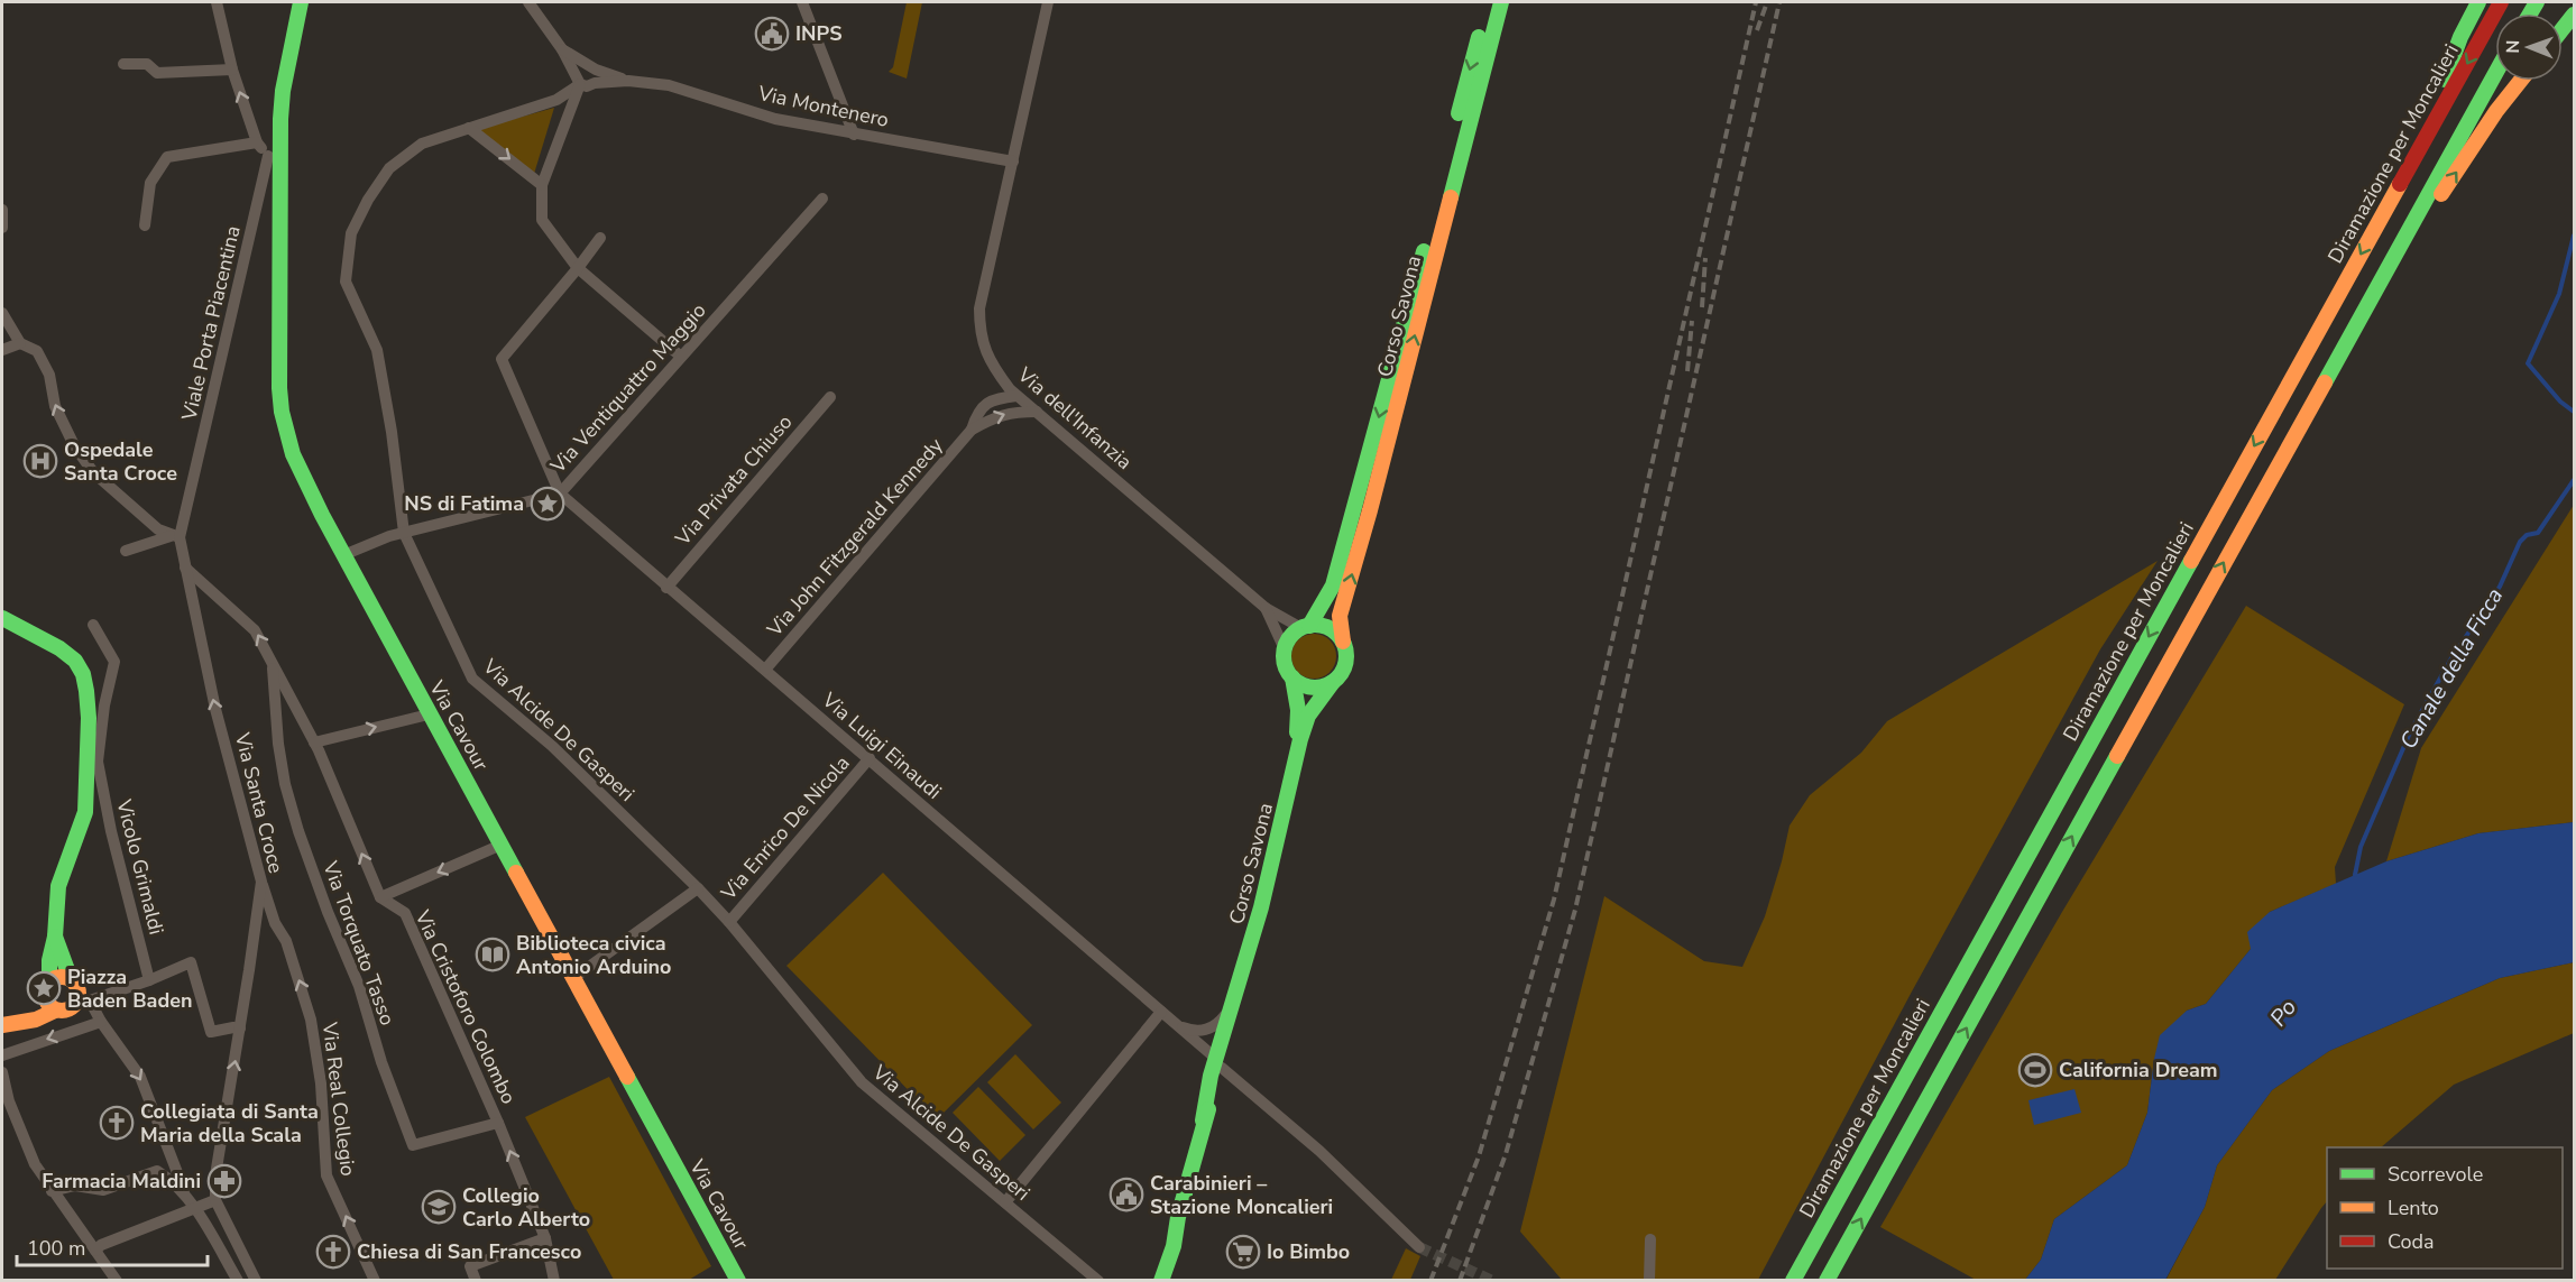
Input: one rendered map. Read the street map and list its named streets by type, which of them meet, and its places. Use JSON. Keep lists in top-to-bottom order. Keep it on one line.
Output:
{"streets":{"main road":["Diramazione per Moncalieri","Corso Savona","Via Cavour"],"street":["Via Montenero","Viale Porta Piacentina","Via Ventiquattro Maggio","Via dell'Infanzia","Via Privata Chiuso","Via John Fitzgerald Kennedy","Via Alcide De Gasperi","Via Luigi Einaudi","Via Santa Croce","Via Enrico De Nicola","Vicolo Grimaldi","Via Torquato Tasso","Via Cristoforo Colombo","Via Real Collegio"]},"crossings":[["Via Montenero","Via dell'Infanzia"],["Via Montenero","Via Alcide De Gasperi"],["Corso Savona","Via dell'Infanzia"],["Corso Savona","Via Luigi Einaudi"],["Viale Porta Piacentina","Via Cavour"],["Viale Porta Piacentina","Via Santa Croce"],["Via Ventiquattro Maggio","Via Cavour"],["Via Ventiquattro Maggio","Via Alcide De Gasperi"],["Via Ventiquattro Maggio","Via Luigi Einaudi"],["Via dell'Infanzia","Via John Fitzgerald Kennedy"],["Via Privata Chiuso","Via Luigi Einaudi"],["Via John Fitzgerald Kennedy","Via Luigi Einaudi"],["Via Alcide De Gasperi","Via Enrico De Nicola"],["Via Luigi Einaudi","Via Enrico De Nicola"],["Via Santa Croce","Via Real Collegio"],["Via Torquato Tasso","Via Cristoforo Colombo"]],"one_way":["Via Real Collegio"],"water":["Canale della Ficca","Po"],"places":{"public building":["INPS","Carabinieri – Stazione Moncalieri"],"hospital":["Ospedale Santa Croce"],"place":["NS di Fatima","Piazza Baden Baden"],"library":["Biblioteca civica Antonio Arduino"],"sports":["California Dream"],"church":["Collegiata di Santa Maria della Scala","Chiesa di San Francesco"],"pharmacy":["Farmacia Maldini"],"school or university":["Collegio Carlo Alberto"],"supermarket":["Io Bimbo"]},"legend":["Scorrevole","Lento","Coda"],"scale_bar":"100 m","north":"left"}
